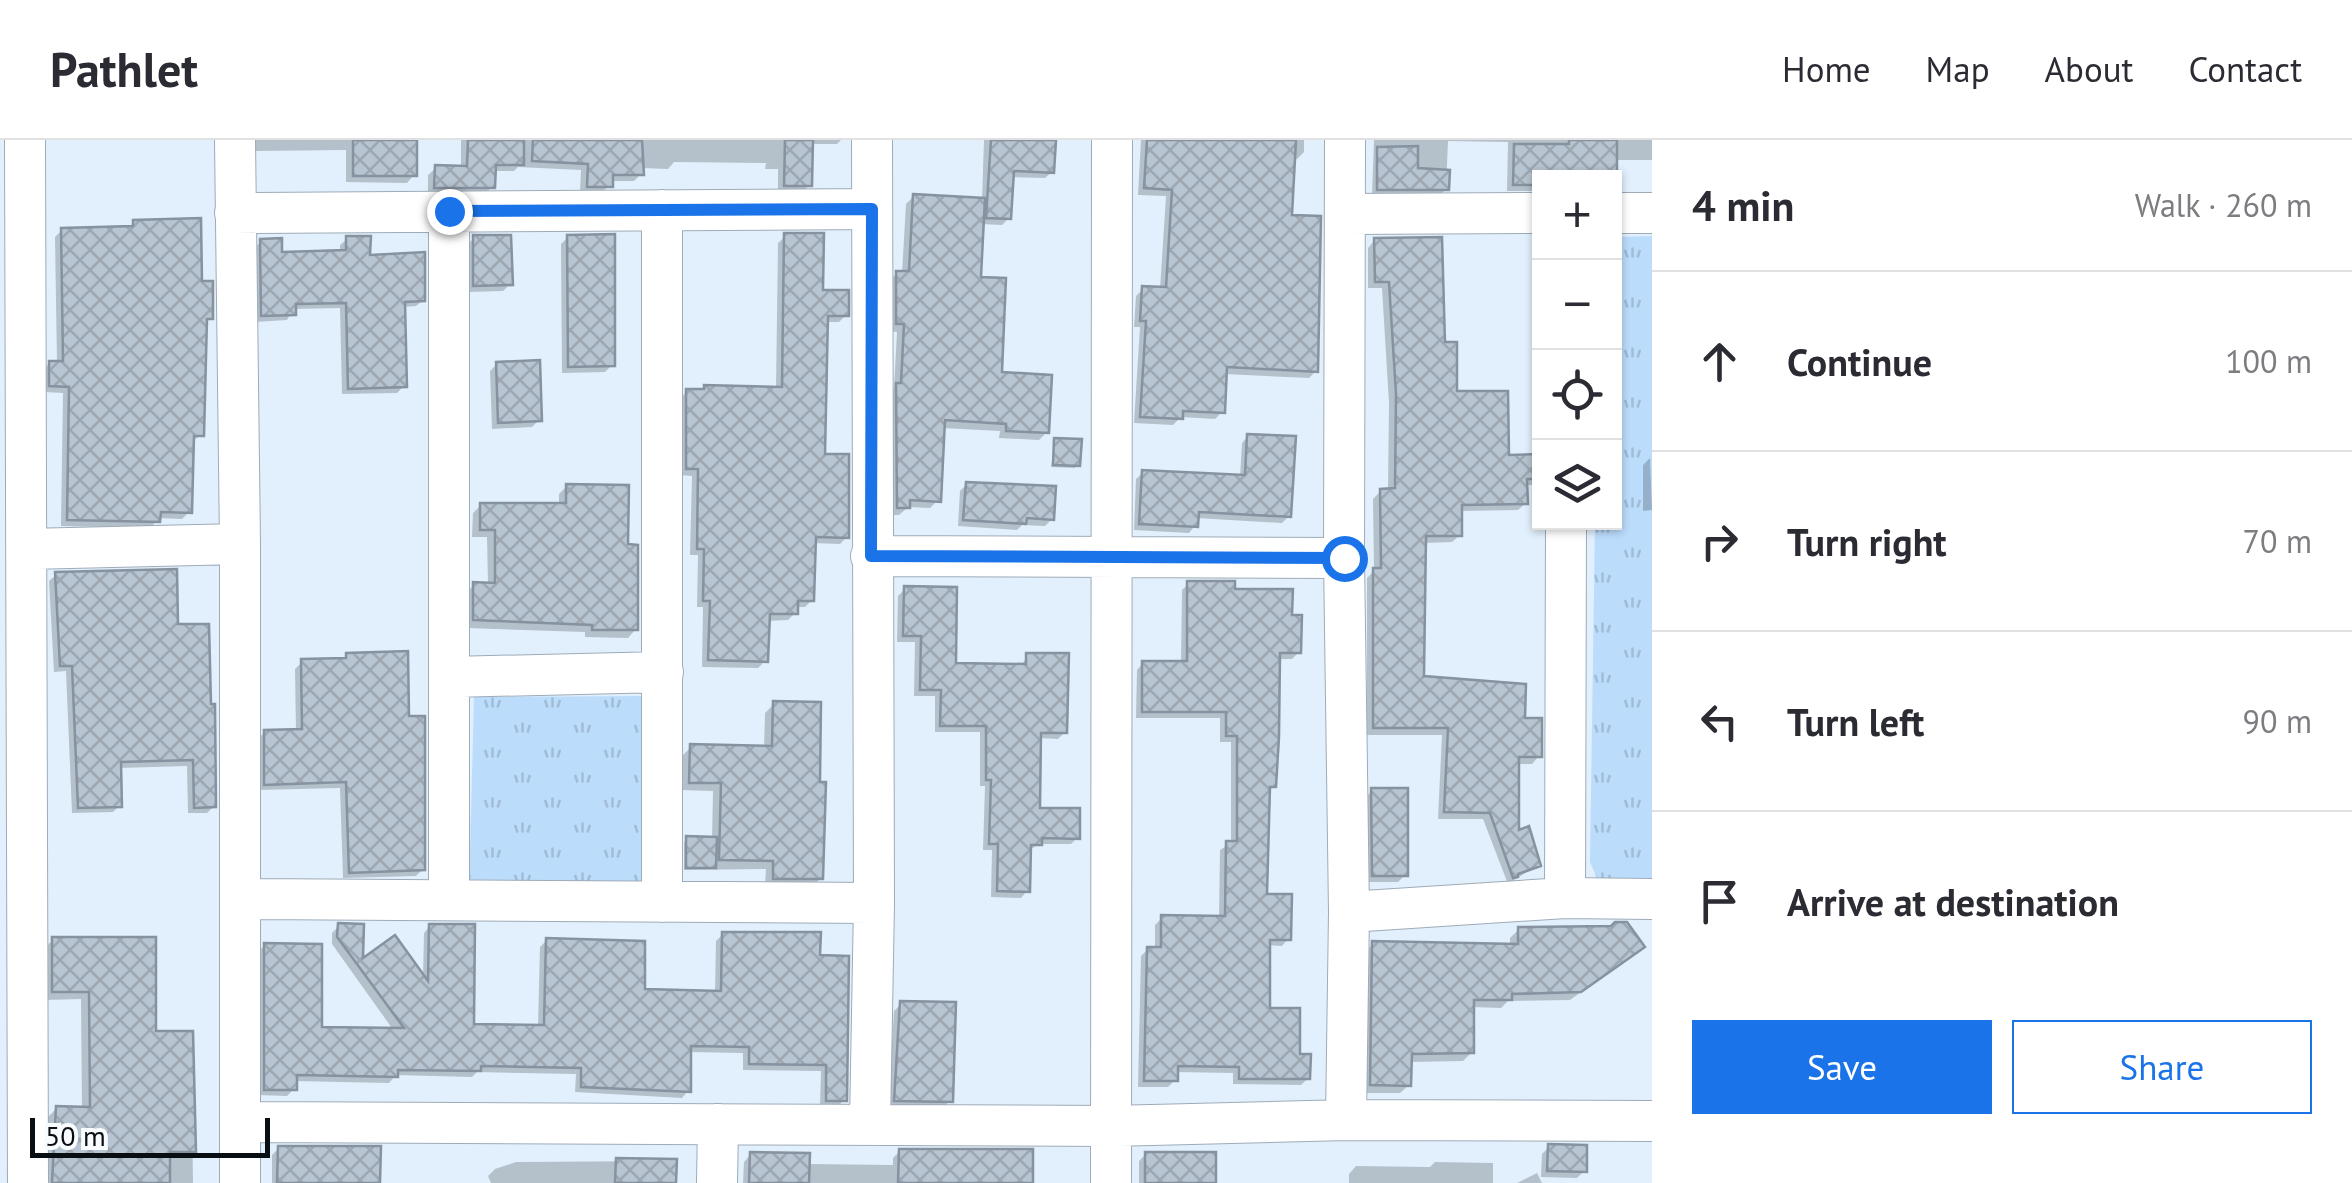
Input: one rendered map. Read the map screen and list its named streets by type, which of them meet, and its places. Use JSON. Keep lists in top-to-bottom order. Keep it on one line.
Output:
{"scale_bar":"50 m","page":{"header":"Pathlet","nav":["Home","Map","About","Contact"],"heading":["4 min","Walk · 260 m"],"map_buttons":["+","−"],"list":[["Continue","100 m"],["Turn right","70 m"],["Turn left","90 m"],"Arrive at destination"],"buttons":["Save","Share"],"scale":"50 m"}}
